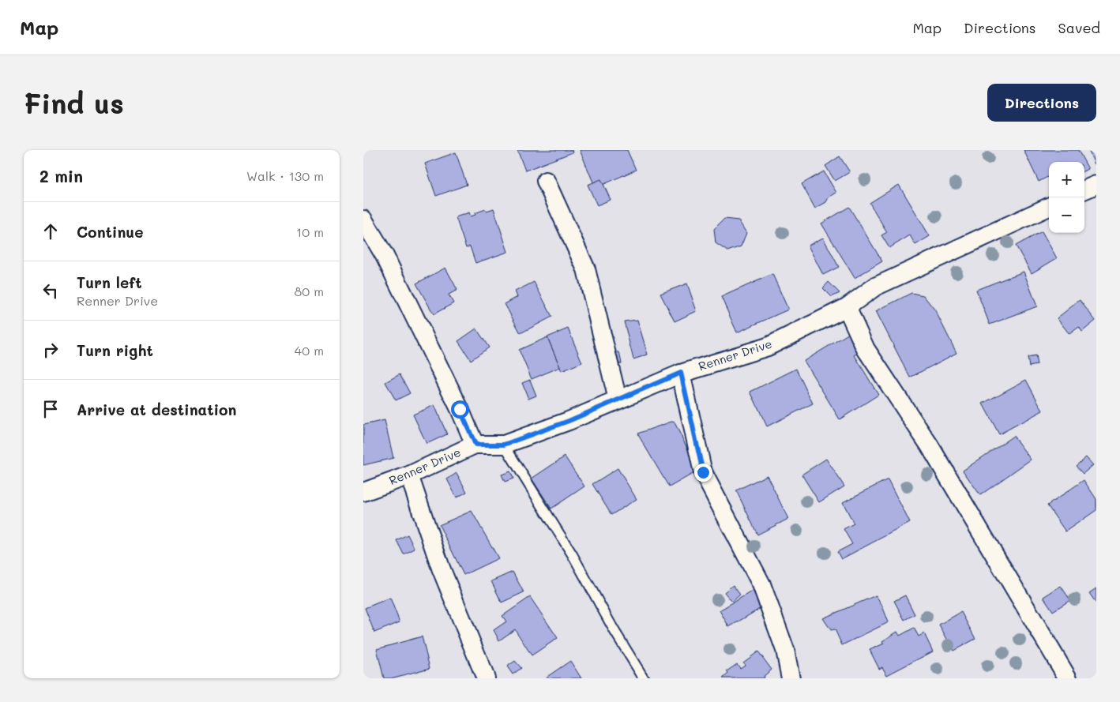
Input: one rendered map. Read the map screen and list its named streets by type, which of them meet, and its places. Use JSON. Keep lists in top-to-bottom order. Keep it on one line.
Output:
{"streets":{"street":["Renner Drive"]},"page":{"header":"Map","nav":["Map","Directions","Saved"],"buttons":"Directions","title":"Find us","heading":["2 min","Walk · 130 m"],"map_buttons":["+","−"],"list":[["Continue","10 m"],["Turn left","Renner Drive","80 m"],["Turn right","40 m"],"Arrive at destination"]}}
